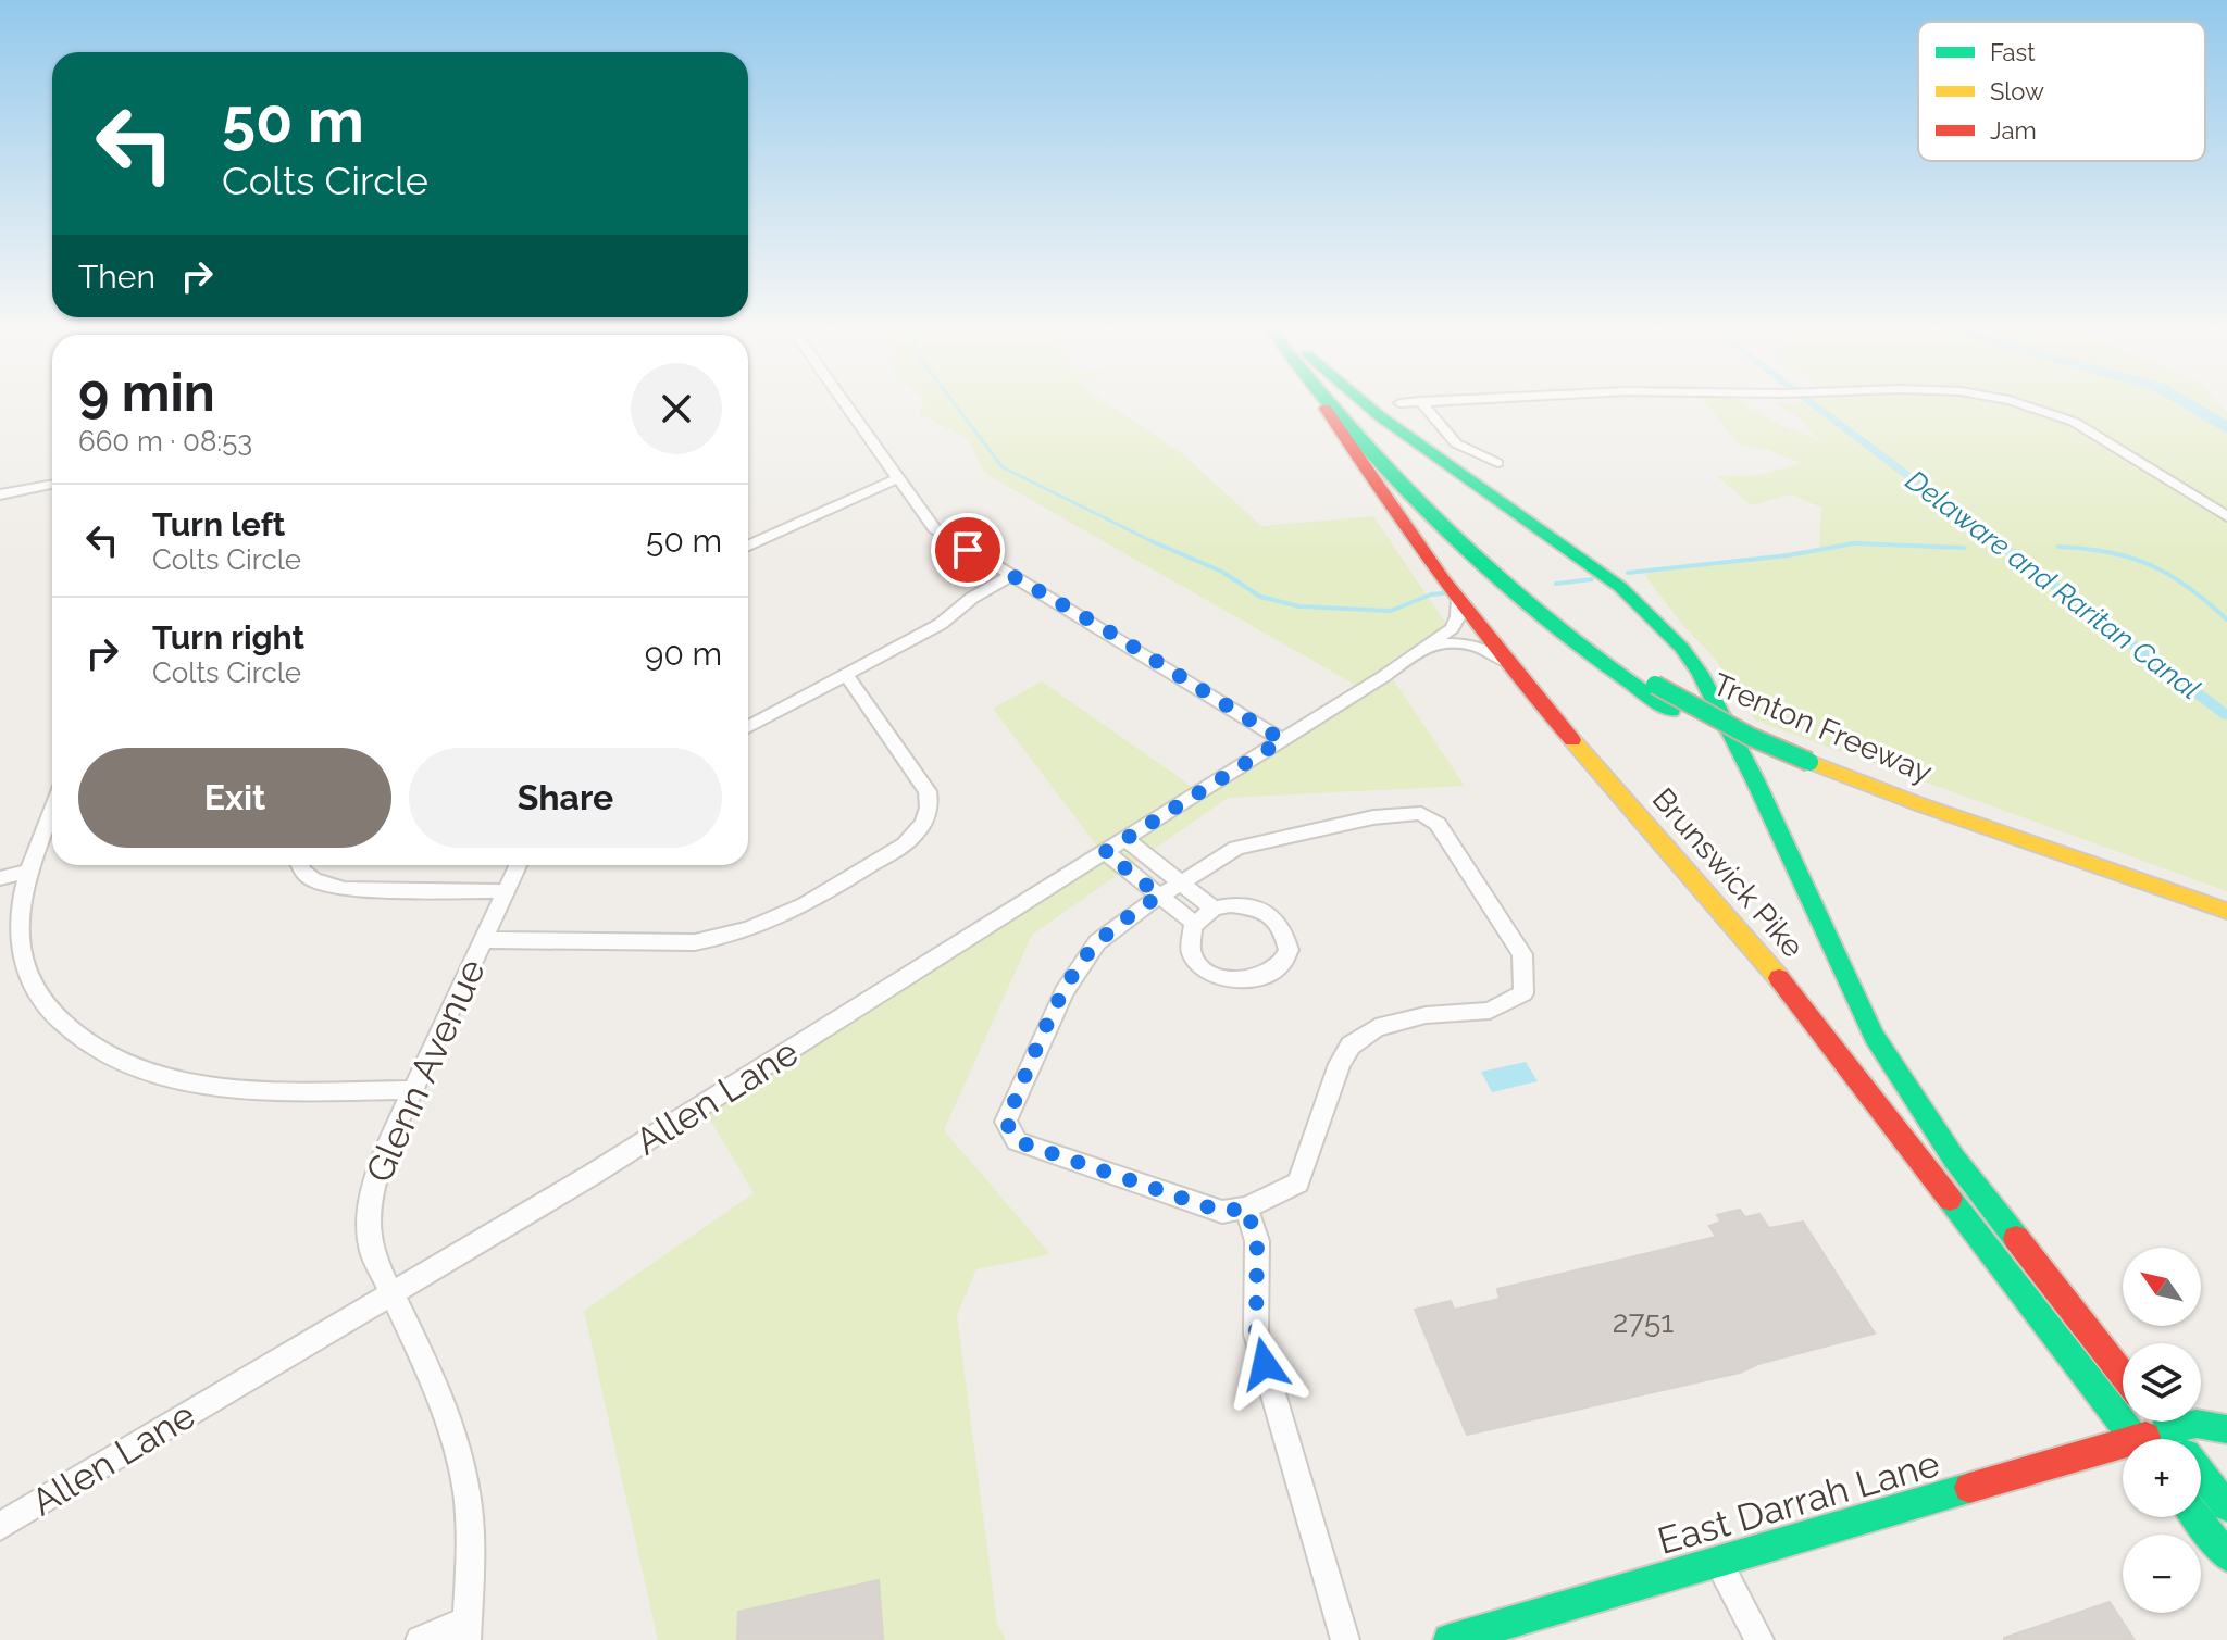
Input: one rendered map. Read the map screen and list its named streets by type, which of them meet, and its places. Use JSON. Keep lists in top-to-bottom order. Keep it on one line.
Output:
{"streets":{"main road":["Trenton Freeway","Brunswick Pike","East Darrah Lane"],"street":["Glenn Avenue","Allen Lane"]},"crossings":[["Brunswick Pike","Allen Lane"],["Glenn Avenue","Allen Lane"]],"water":["Delaware and Raritan Canal"],"house_numbers":["2751"],"legend":["Fast","Slow","Jam"],"north":"top left","page":{"turn":["50 m","Colts Circle"],"then":"Then","heading":["9 min","660 m · 08:53"],"list":[{"name":"Turn left","note":"Colts Circle","value":"50 m"},{"name":"Turn right","note":"Colts Circle","value":"90 m"}],"buttons":["Exit","Share"],"map_buttons":["+","−"]}}
